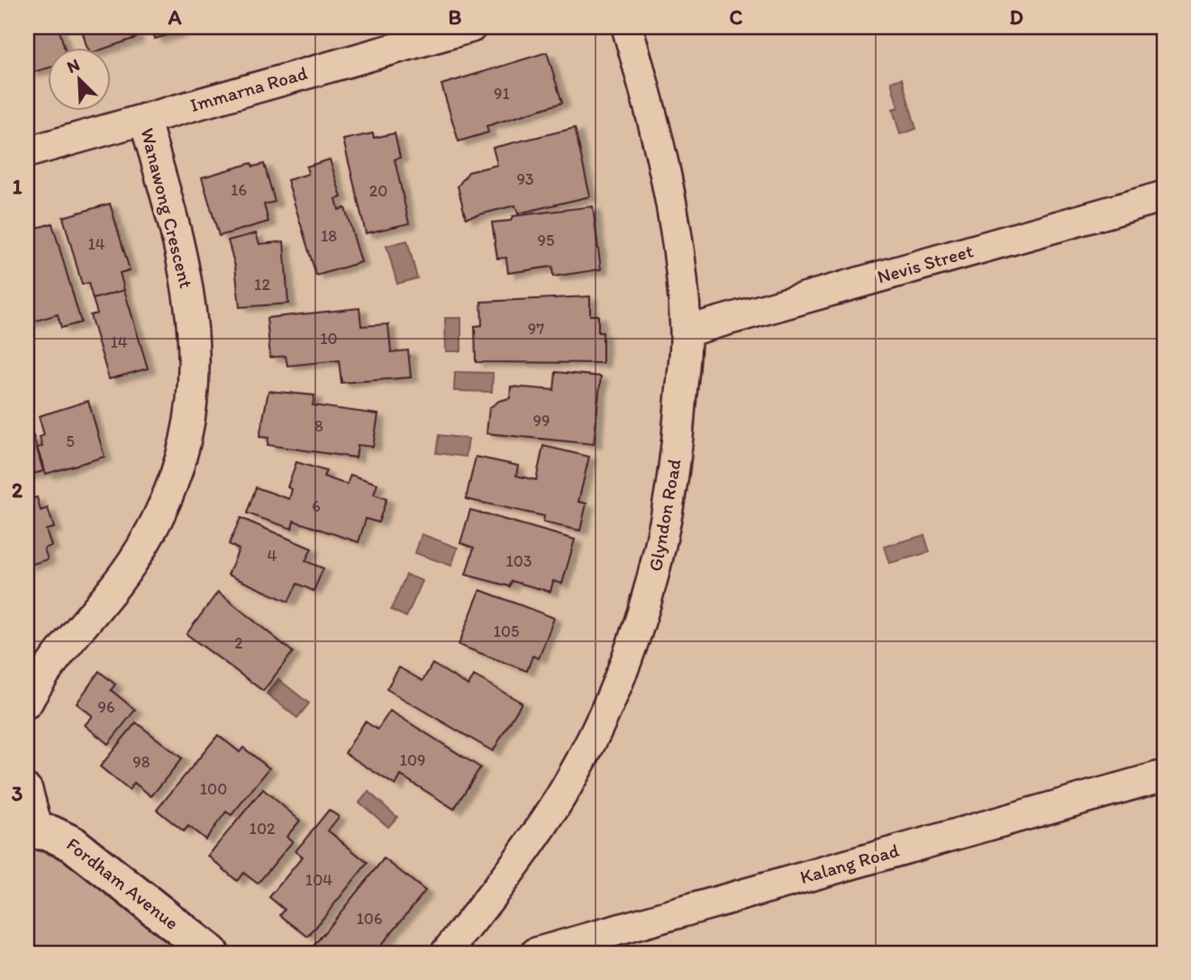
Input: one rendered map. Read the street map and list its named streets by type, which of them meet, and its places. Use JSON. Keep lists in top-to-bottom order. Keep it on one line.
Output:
{"streets":{"street":["Immarna Road","Wanawong Crescent","Nevis Street","Glyndon Road","Kalang Road","Fordham Avenue"]},"crossings":[["Immarna Road","Wanawong Crescent"],["Nevis Street","Glyndon Road"]],"house_numbers":["91","93","16","20","18","95","14","12","97","10","14","99","8","5","6","4","103","105","2","96","109","98","100","102","104","106"],"north":"top left","grid":{"columns":["A","B","C","D"],"rows":["1","2","3"]}}
